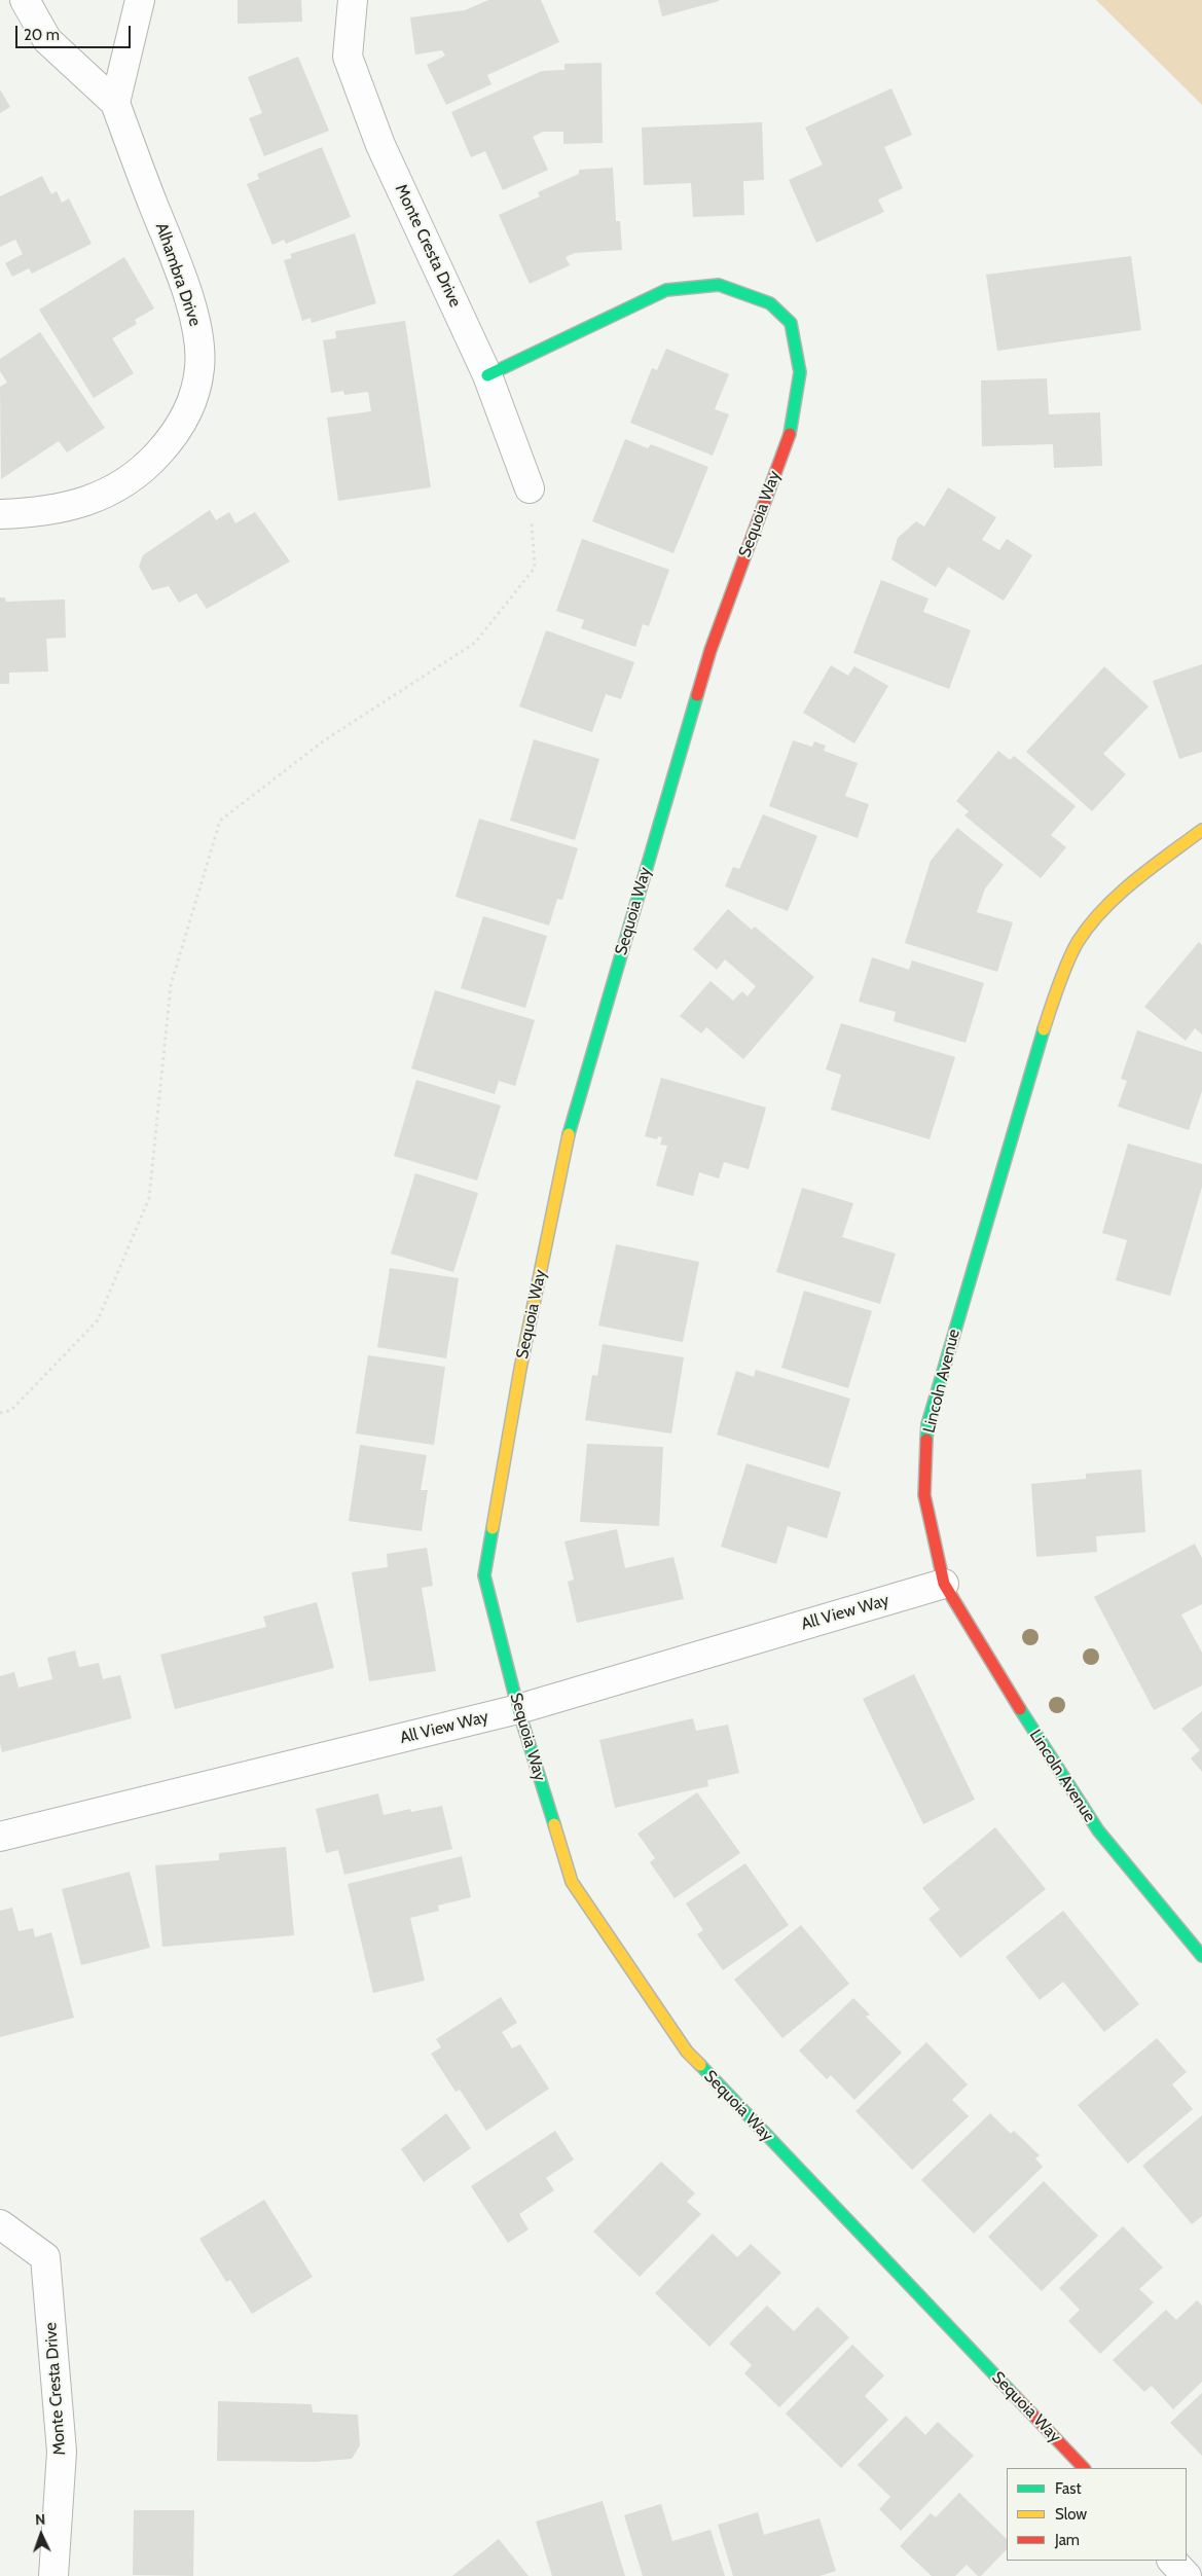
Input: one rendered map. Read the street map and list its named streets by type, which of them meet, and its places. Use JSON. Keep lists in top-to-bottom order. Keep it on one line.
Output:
{"streets":{"street":["Monte Cresta Drive","Alhambra Drive","Sequoia Way","Lincoln Avenue","All View Way"]},"crossings":[["Monte Cresta Drive","Sequoia Way"],["Sequoia Way","All View Way"],["Lincoln Avenue","All View Way"]],"legend":["Fast","Slow","Jam"],"scale_bar":"20 m","north":"top"}
